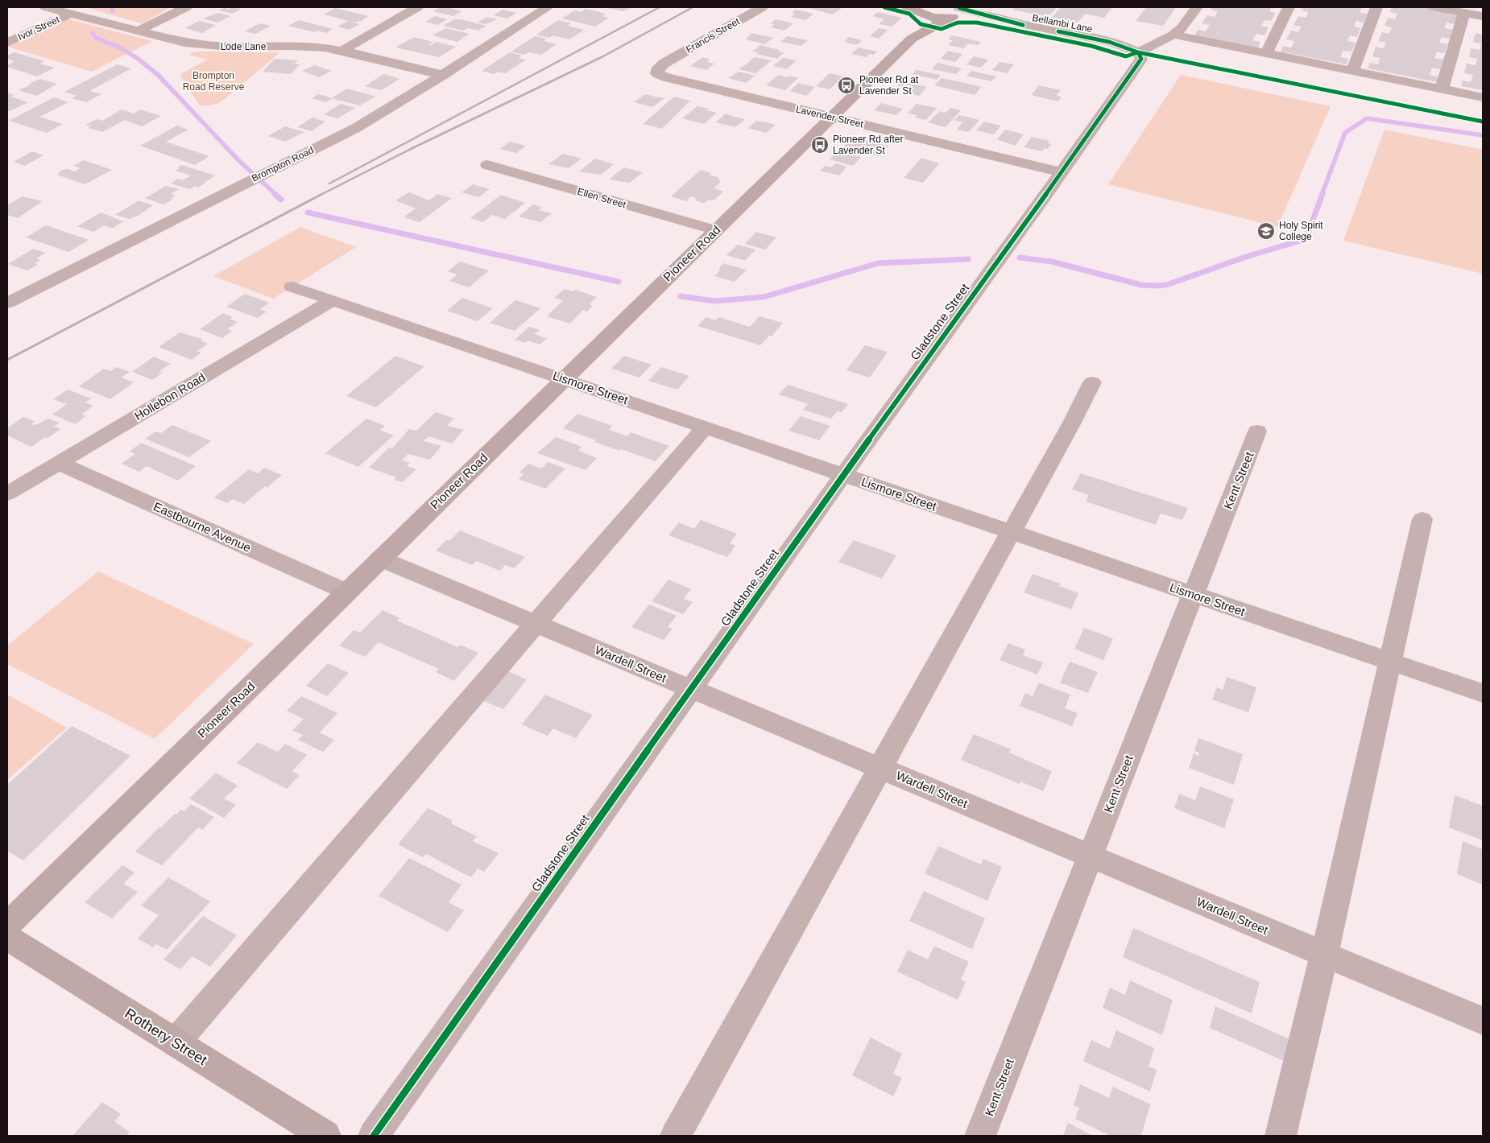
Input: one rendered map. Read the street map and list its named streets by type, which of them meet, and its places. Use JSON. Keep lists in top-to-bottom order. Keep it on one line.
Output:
{"streets":{"main road":["Pioneer Road","Rothery Street"],"street":["Bellambi Lane","Ivor Street","Francis Street","Lode Lane","Lavender Street","Brompton Road","Ellen Street","Gladstone Street","Lismore Street","Hollebon Road","Kent Street","Eastbourne Avenue","Wardell Street"]},"crossings":[["Bellambi Lane","Pioneer Road"],["Bellambi Lane","Gladstone Street"],["Ivor Street","Lode Lane"],["Francis Street","Lavender Street"],["Lode Lane","Brompton Road"],["Lavender Street","Pioneer Road"],["Lavender Street","Gladstone Street"],["Ellen Street","Pioneer Road"],["Pioneer Road","Lismore Street"],["Pioneer Road","Eastbourne Avenue"],["Pioneer Road","Wardell Street"],["Gladstone Street","Lismore Street"],["Gladstone Street","Wardell Street"],["Lismore Street","Hollebon Road"],["Lismore Street","Kent Street"],["Hollebon Road","Eastbourne Avenue"],["Kent Street","Wardell Street"]],"parks":["Brompton Road Reserve"],"places":{"bus stop":["Pioneer Rd at Lavender St","Pioneer Rd after Lavender St"],"school or university":["Holy Spirit College"]}}
